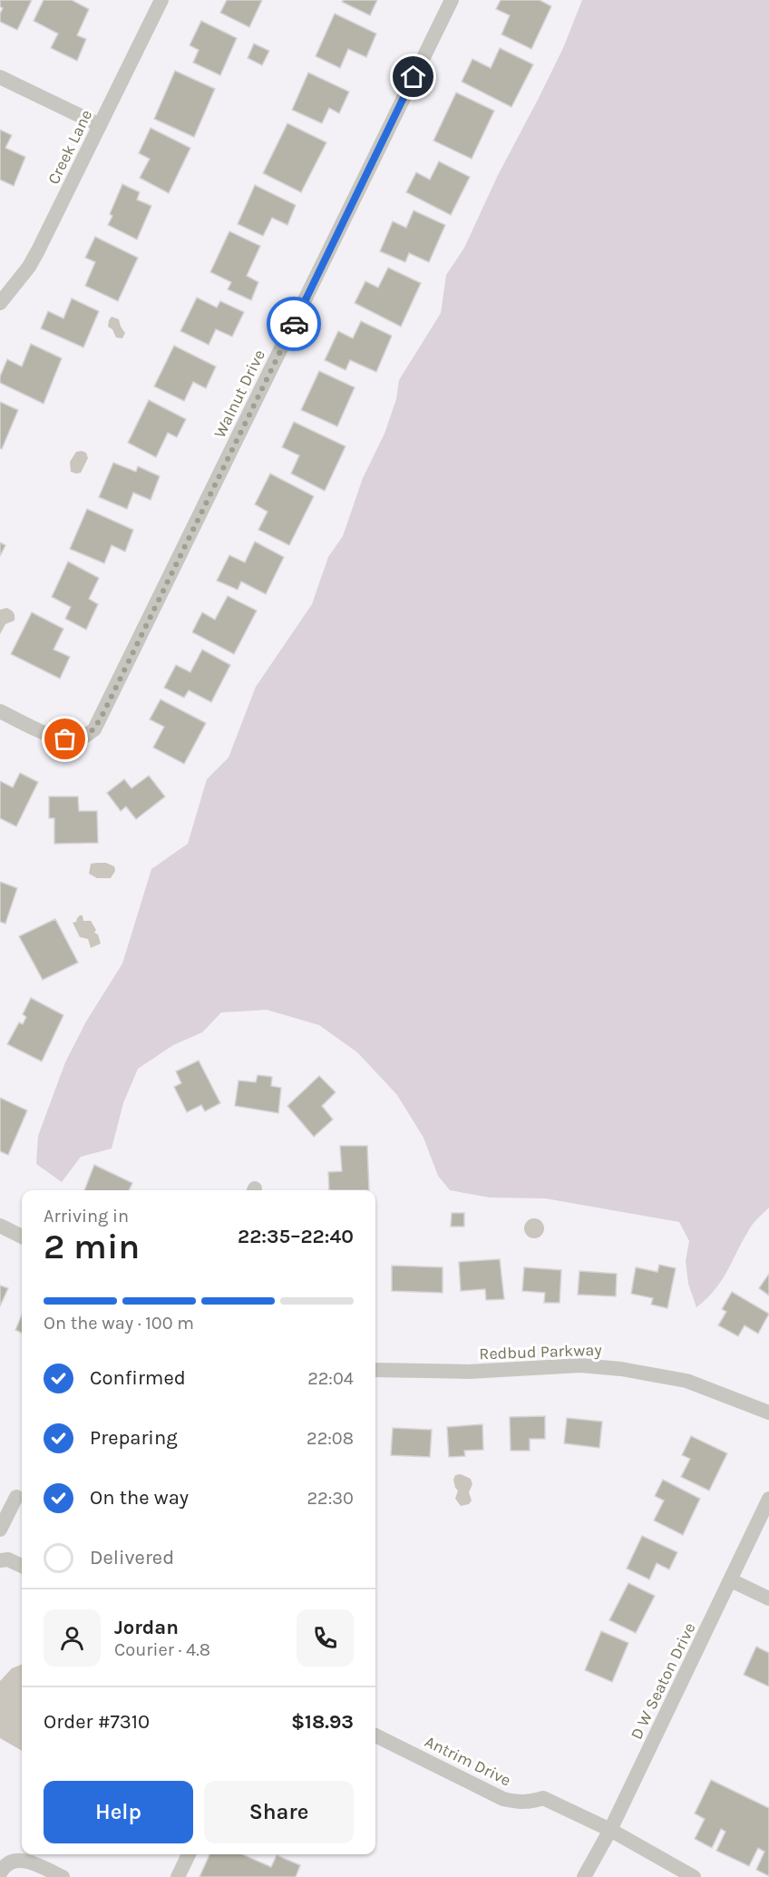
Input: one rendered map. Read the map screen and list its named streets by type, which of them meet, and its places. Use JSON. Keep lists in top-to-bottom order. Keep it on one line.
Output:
{"streets":{"street":["Creek Lane","Walnut Drive","Redbud Parkway","D W Seaton Drive","Antrim Drive"]},"crossings":[["D W Seaton Drive","Antrim Drive"]],"page":{"heading":["2 min","Arriving in","22:35–22:40"],"panel":["Jordan","Courier · 4.8","Order #7310","$18.93"],"bar":"On the way · 100 m","list":[["Confirmed","22:04"],["Preparing","22:08"],["On the way","22:30"],"Delivered"],"buttons":["Help","Share"]}}
